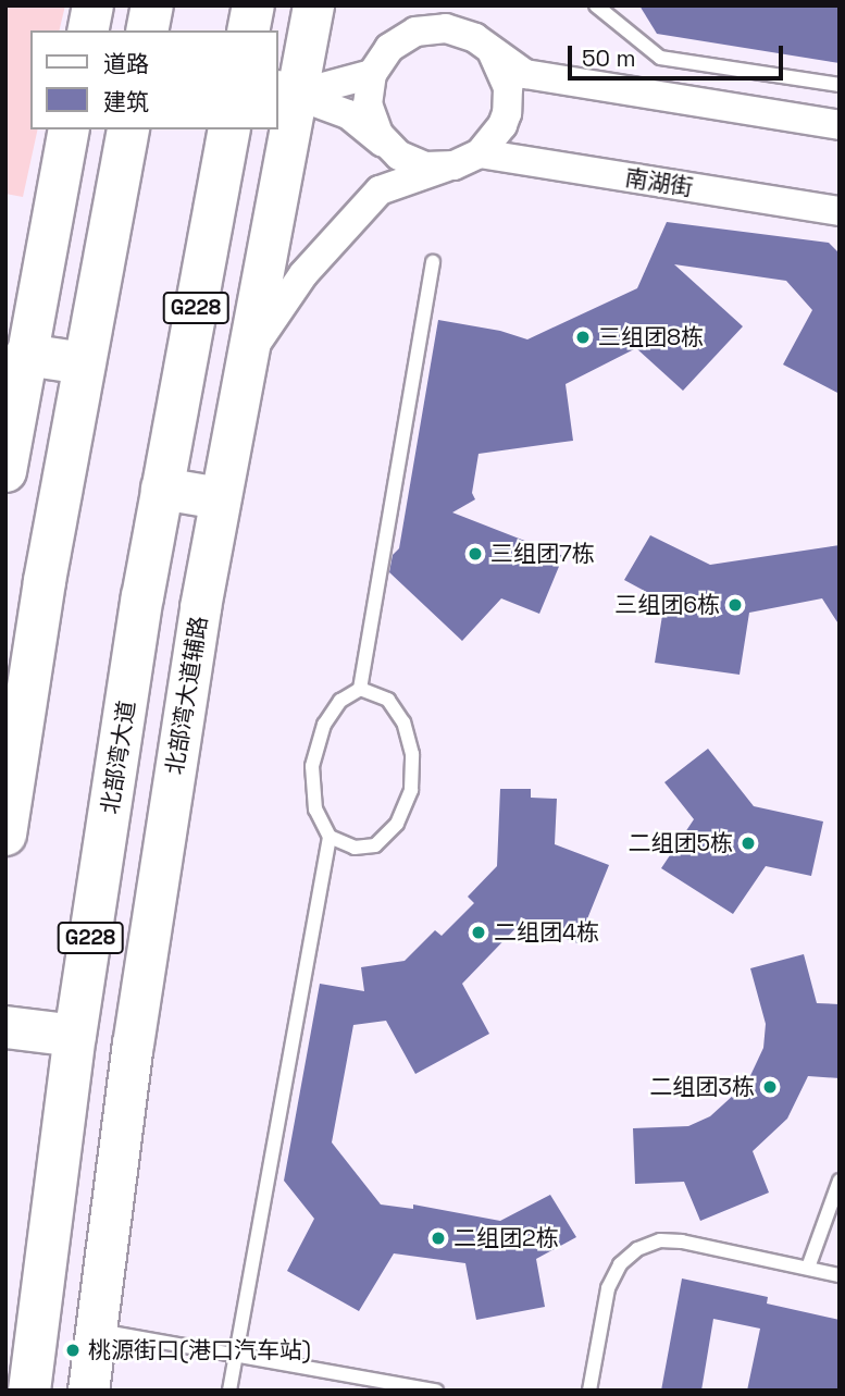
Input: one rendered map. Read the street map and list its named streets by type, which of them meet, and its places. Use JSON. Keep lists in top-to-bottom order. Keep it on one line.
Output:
{"streets":{"highway":["G228","北部湾大道"],"main road":["北部湾大道辅路"],"street":["南湖街"]},"places":["三组团8栋","三组团7栋","三组团6栋","二组团5栋","二组团4栋","二组团3栋","二组团2栋","桃源街口(港口汽车站)"],"legend":["道路","建筑"],"scale_bar":"50 m"}
